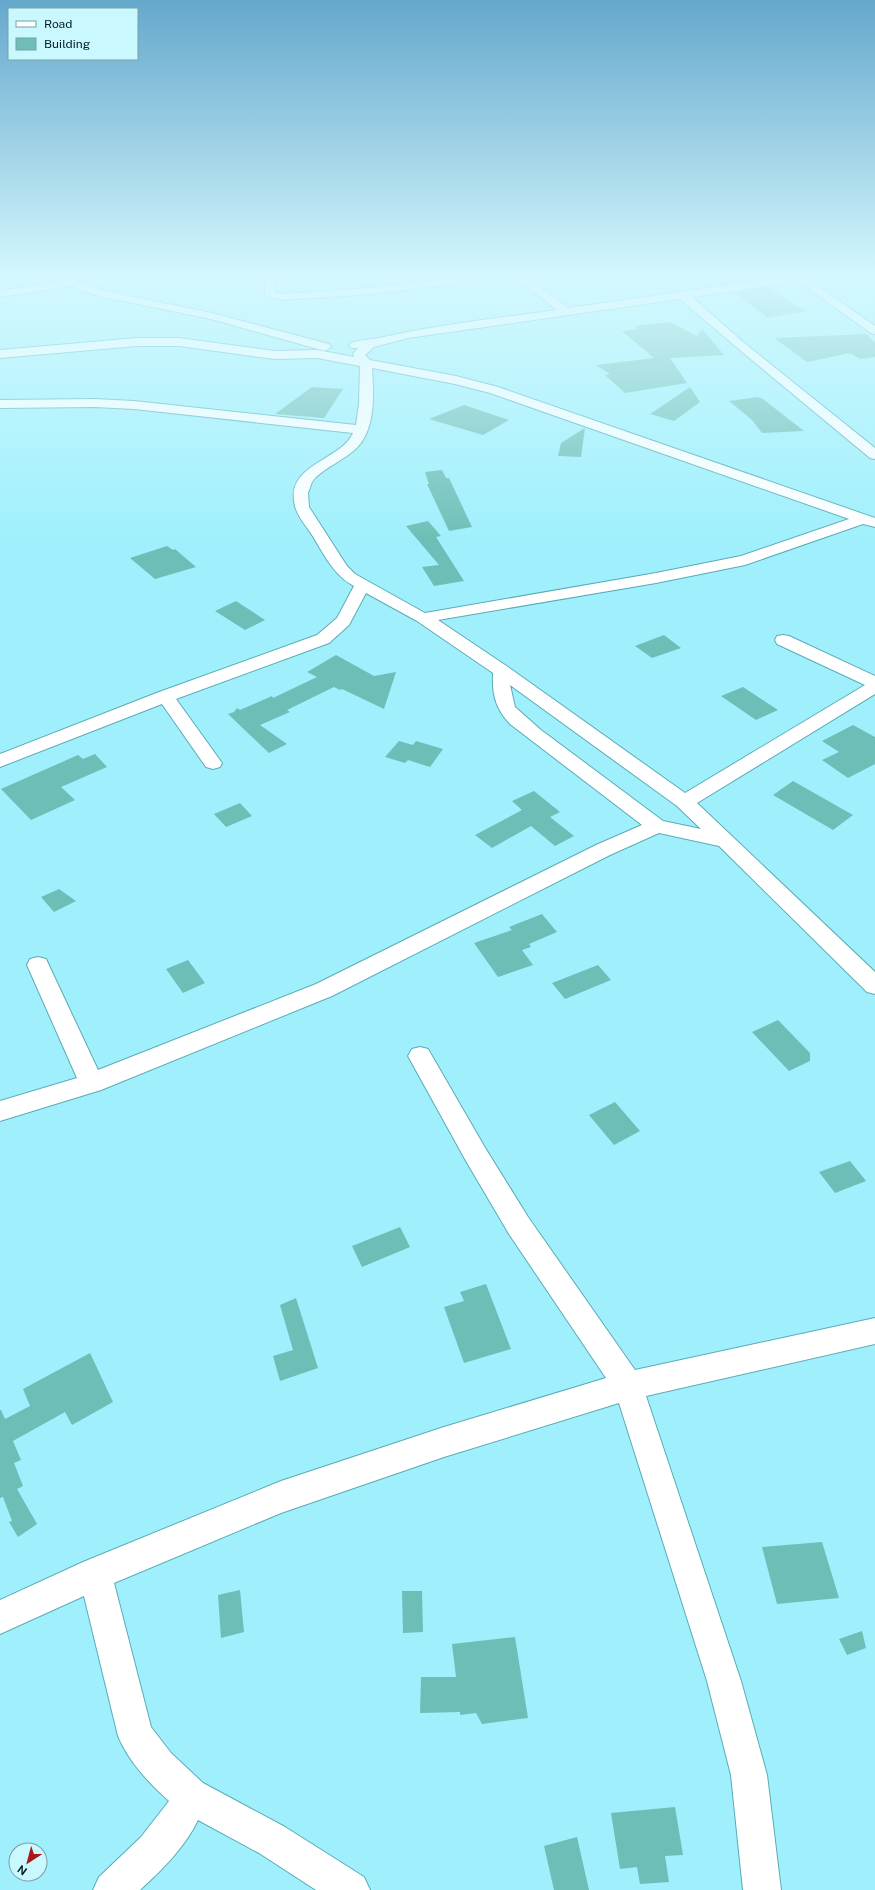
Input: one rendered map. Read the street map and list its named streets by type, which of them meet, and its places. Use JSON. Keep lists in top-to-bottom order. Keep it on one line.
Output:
{"legend":["Road","Building"],"north":"bottom left"}
